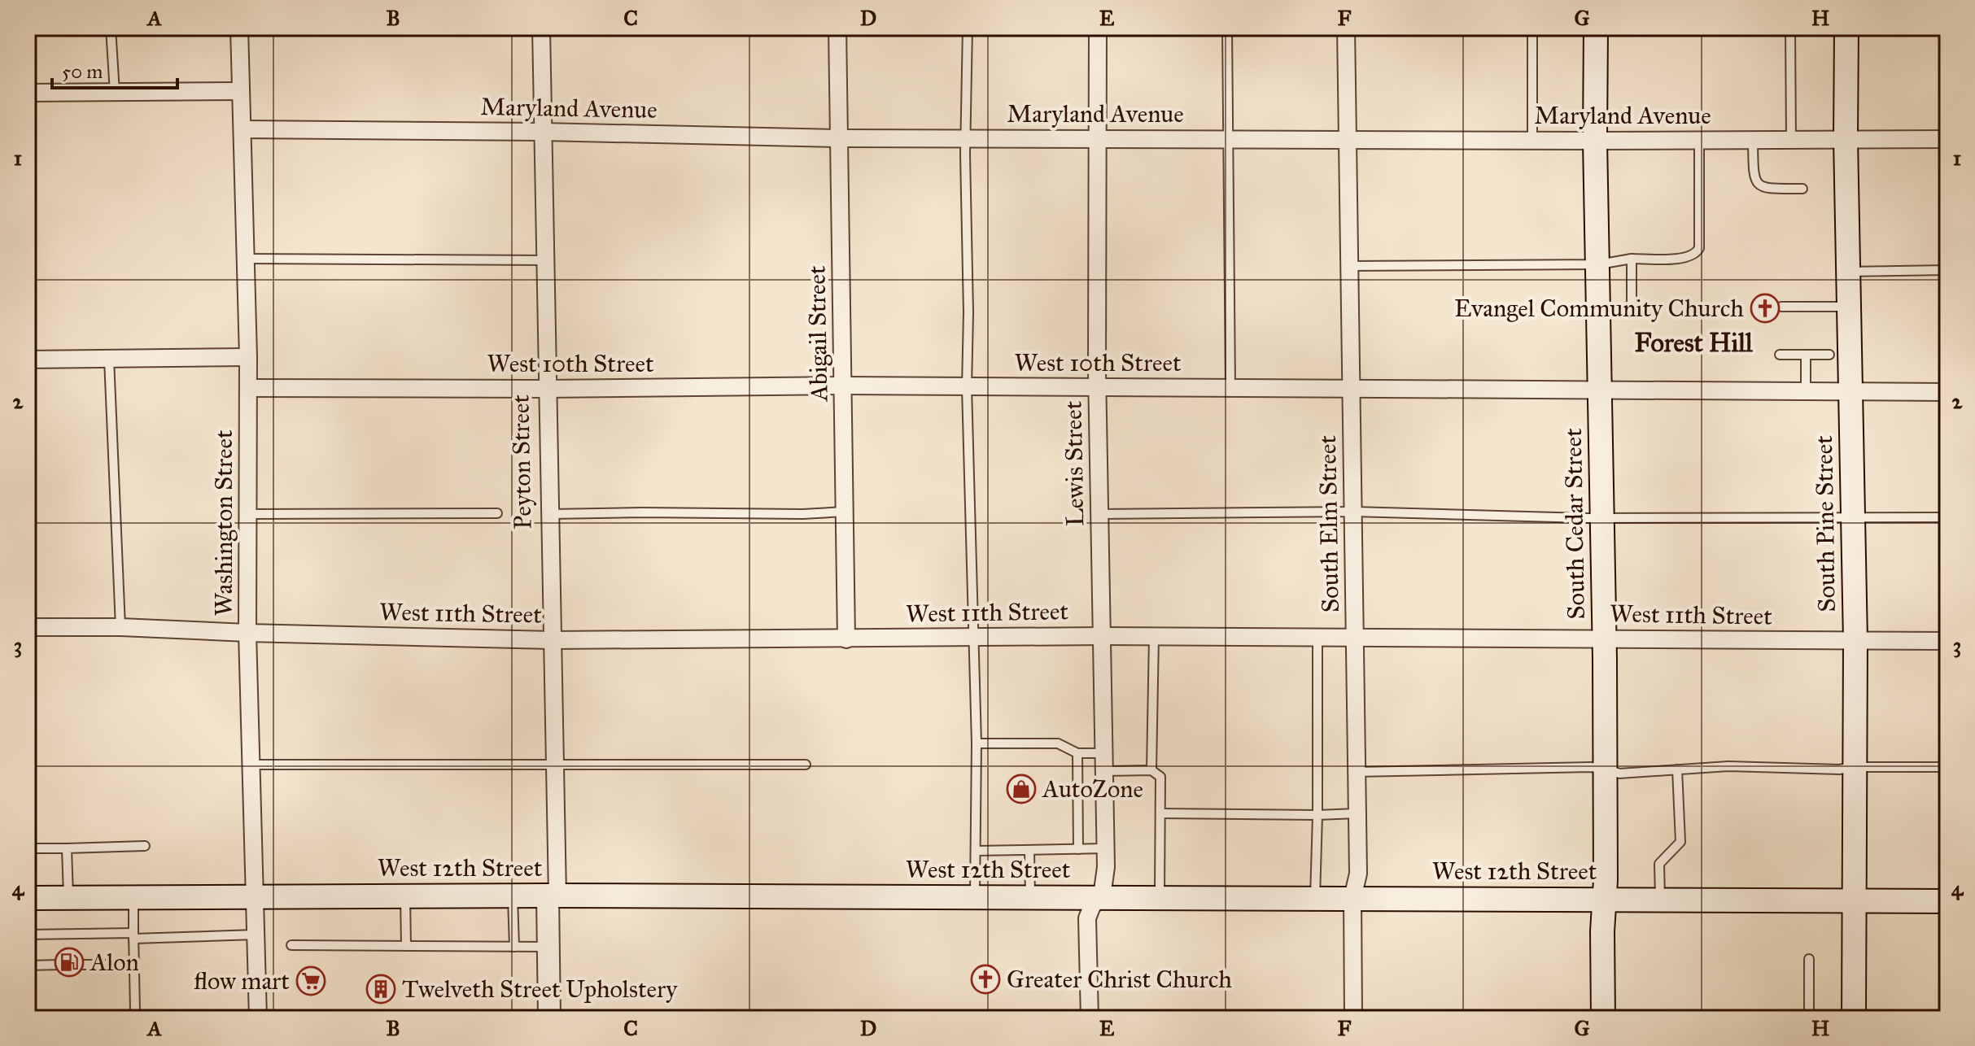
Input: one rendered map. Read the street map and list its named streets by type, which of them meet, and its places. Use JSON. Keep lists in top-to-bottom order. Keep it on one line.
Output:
{"streets":{"main road":["South Cedar Street","South Pine Street","West 12th Street"],"street":["Maryland Avenue","Abigail Street","West 10th Street","Peyton Street","Lewis Street","Washington Street","South Elm Street","West 11th Street"]},"crossings":[["Maryland Avenue","Abigail Street"],["Maryland Avenue","Peyton Street"],["Maryland Avenue","Lewis Street"],["Maryland Avenue","Washington Street"],["Maryland Avenue","South Elm Street"],["Maryland Avenue","South Cedar Street"],["Maryland Avenue","South Pine Street"],["Abigail Street","West 10th Street"],["Abigail Street","West 11th Street"],["West 10th Street","Peyton Street"],["West 10th Street","Lewis Street"],["West 10th Street","Washington Street"],["West 10th Street","South Elm Street"],["West 10th Street","South Cedar Street"],["West 10th Street","South Pine Street"],["Peyton Street","West 11th Street"],["Peyton Street","West 12th Street"],["Lewis Street","West 11th Street"],["Lewis Street","West 12th Street"],["Washington Street","West 11th Street"],["Washington Street","West 12th Street"],["South Elm Street","West 11th Street"],["South Elm Street","West 12th Street"],["South Cedar Street","West 11th Street"],["South Cedar Street","West 12th Street"],["South Pine Street","West 11th Street"],["South Pine Street","West 12th Street"]],"districts":["Forest Hill"],"places":{"church":["Evangel Community Church","Greater Christ Church"],"shop":["AutoZone"],"fuel station":["Alon"],"supermarket":["flow mart"],"building":["Twelveth Street Upholstery"]},"scale_bar":"50 m","grid":{"columns":["A","B","C","D","E","F","G","H"],"rows":["1","2","3","4"]}}
